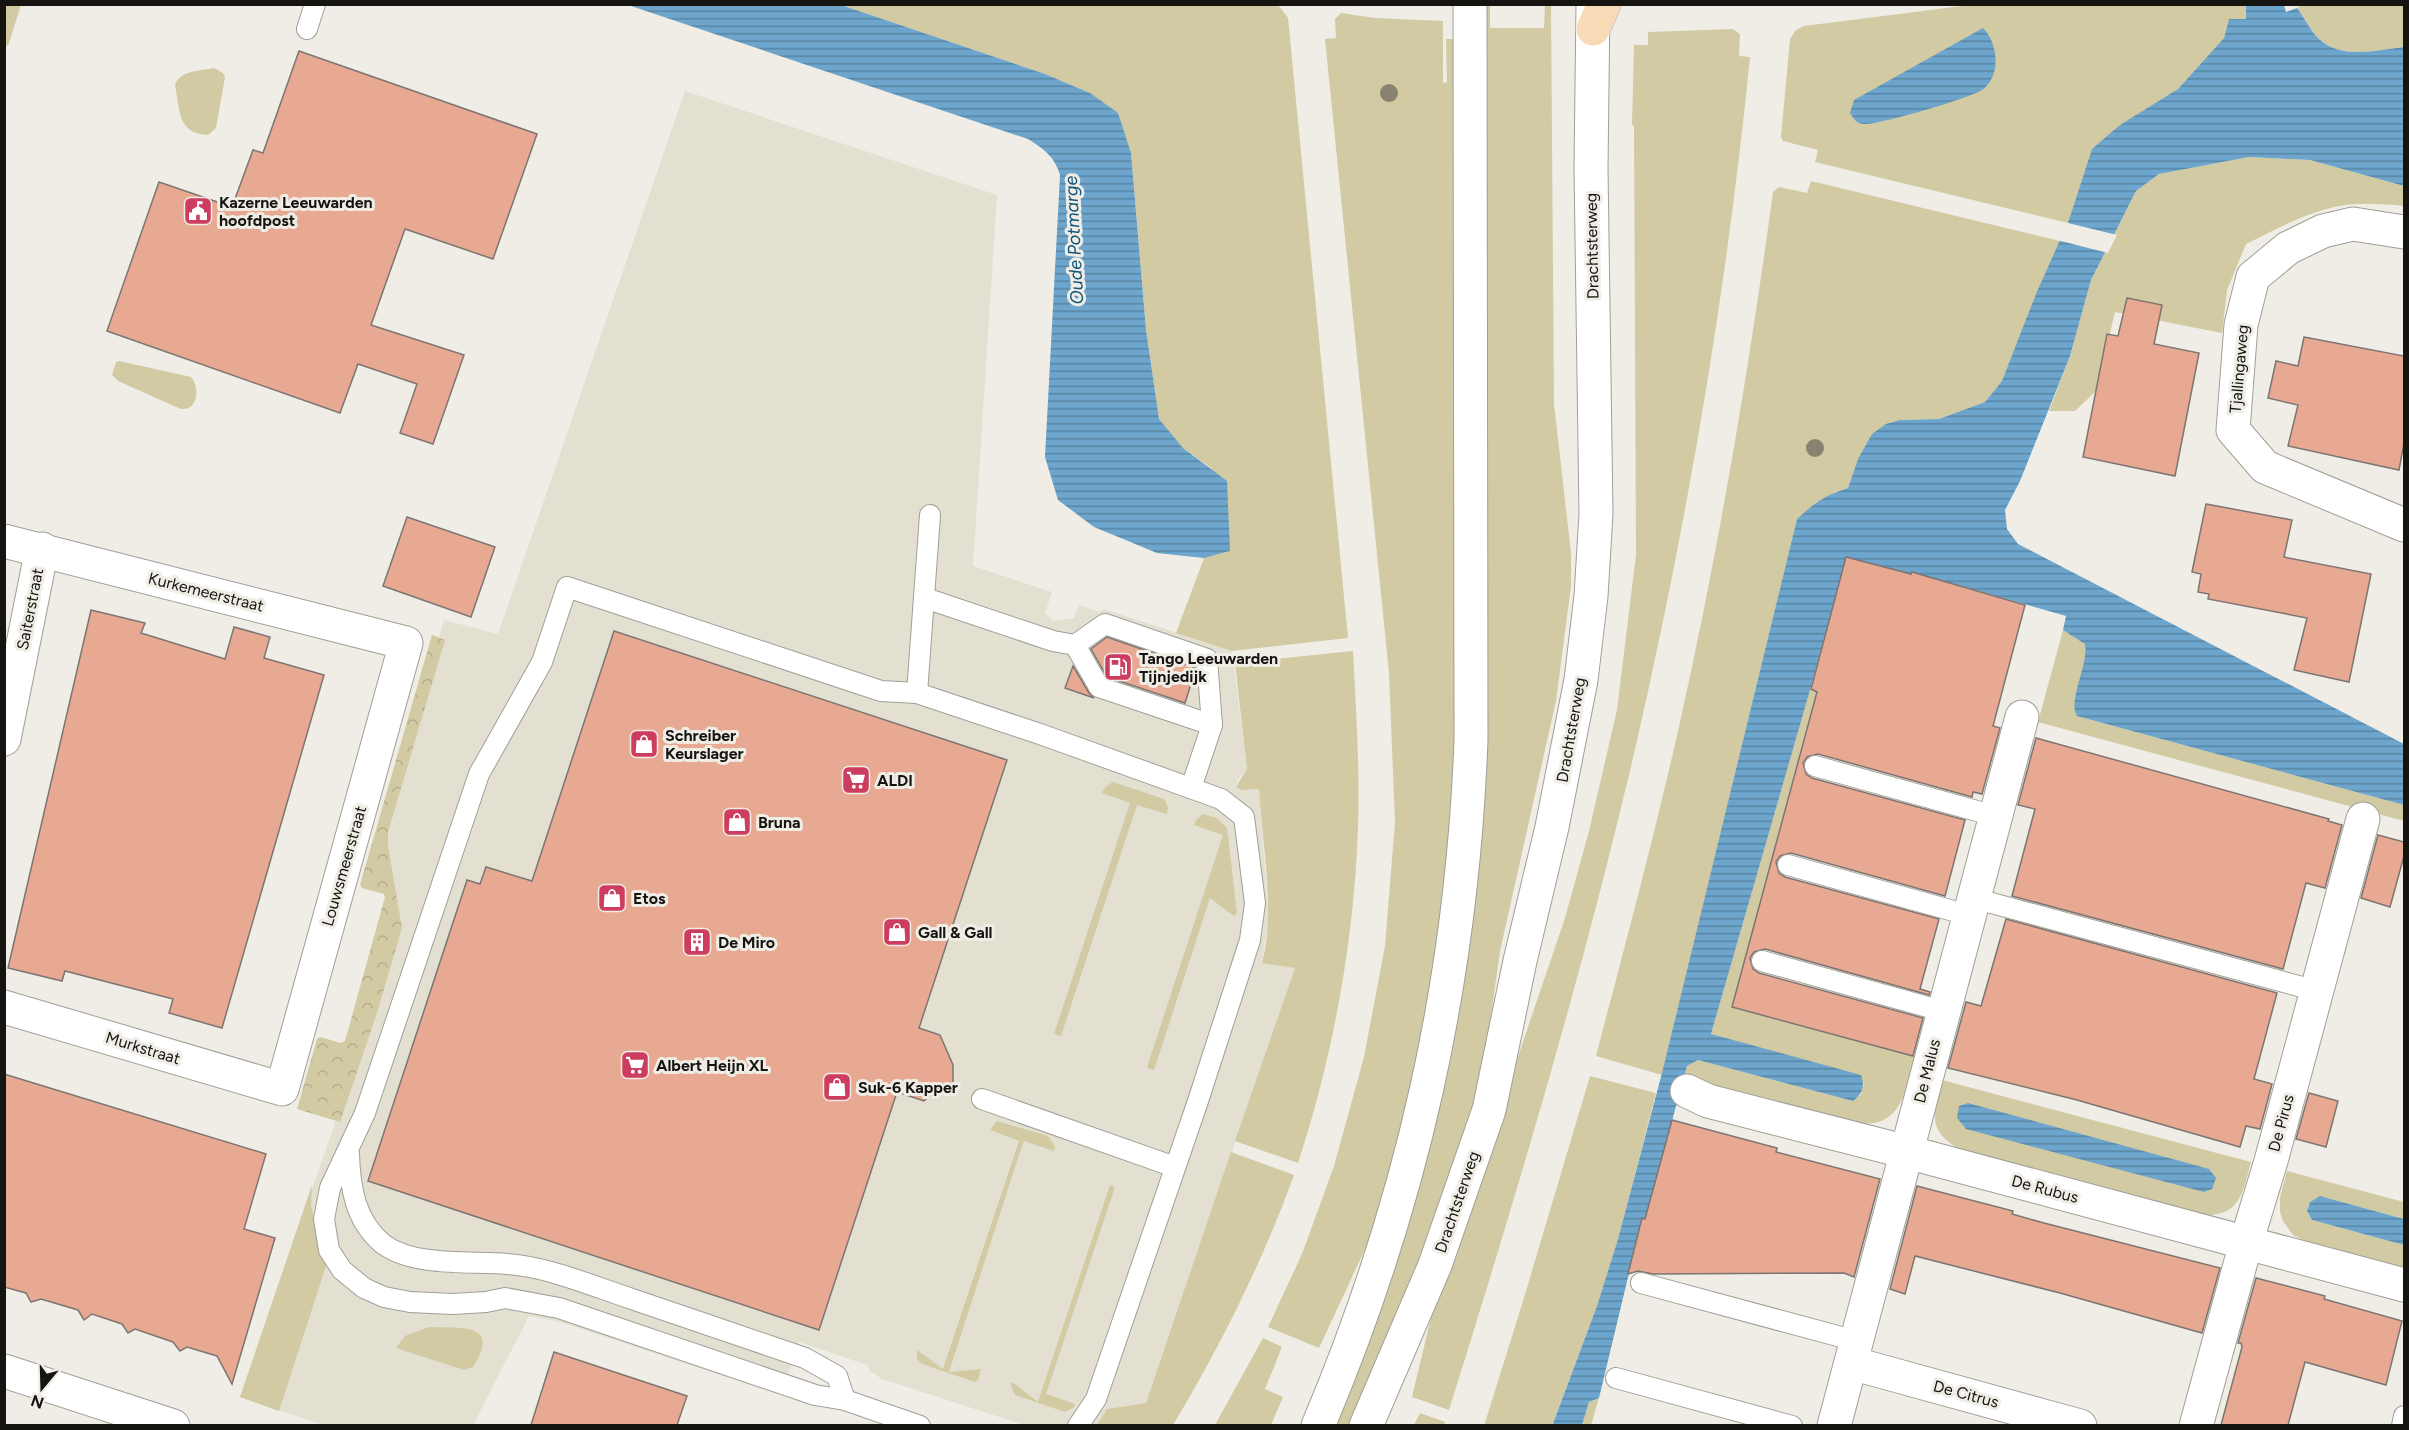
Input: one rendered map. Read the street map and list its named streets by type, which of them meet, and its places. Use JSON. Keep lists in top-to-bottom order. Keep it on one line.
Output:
{"streets":{"street":["Drachtsterweg","Tjallingaweg","Kurkemeerstraat","Saiterstraat","Louwsmeerstraat","Murkstraat","De Malus","De Pirus","De Rubus","De Citrus"]},"crossings":[["Kurkemeerstraat","Saiterstraat"],["Kurkemeerstraat","Louwsmeerstraat"],["Louwsmeerstraat","Murkstraat"],["De Malus","De Rubus"],["De Malus","De Citrus"],["De Pirus","De Rubus"]],"water":["Oude Potmarge"],"places":{"public building":["Kazerne Leeuwarden hoofdpost"],"fuel station":["Tango Leeuwarden Tijnjedijk"],"shop":["Schreiber Keurslager","Bruna","Etos","Gall & Gall","Suk-6 Kapper"],"supermarket":["ALDI","Albert Heijn XL"],"building":["De Miro"]},"north":"bottom"}
